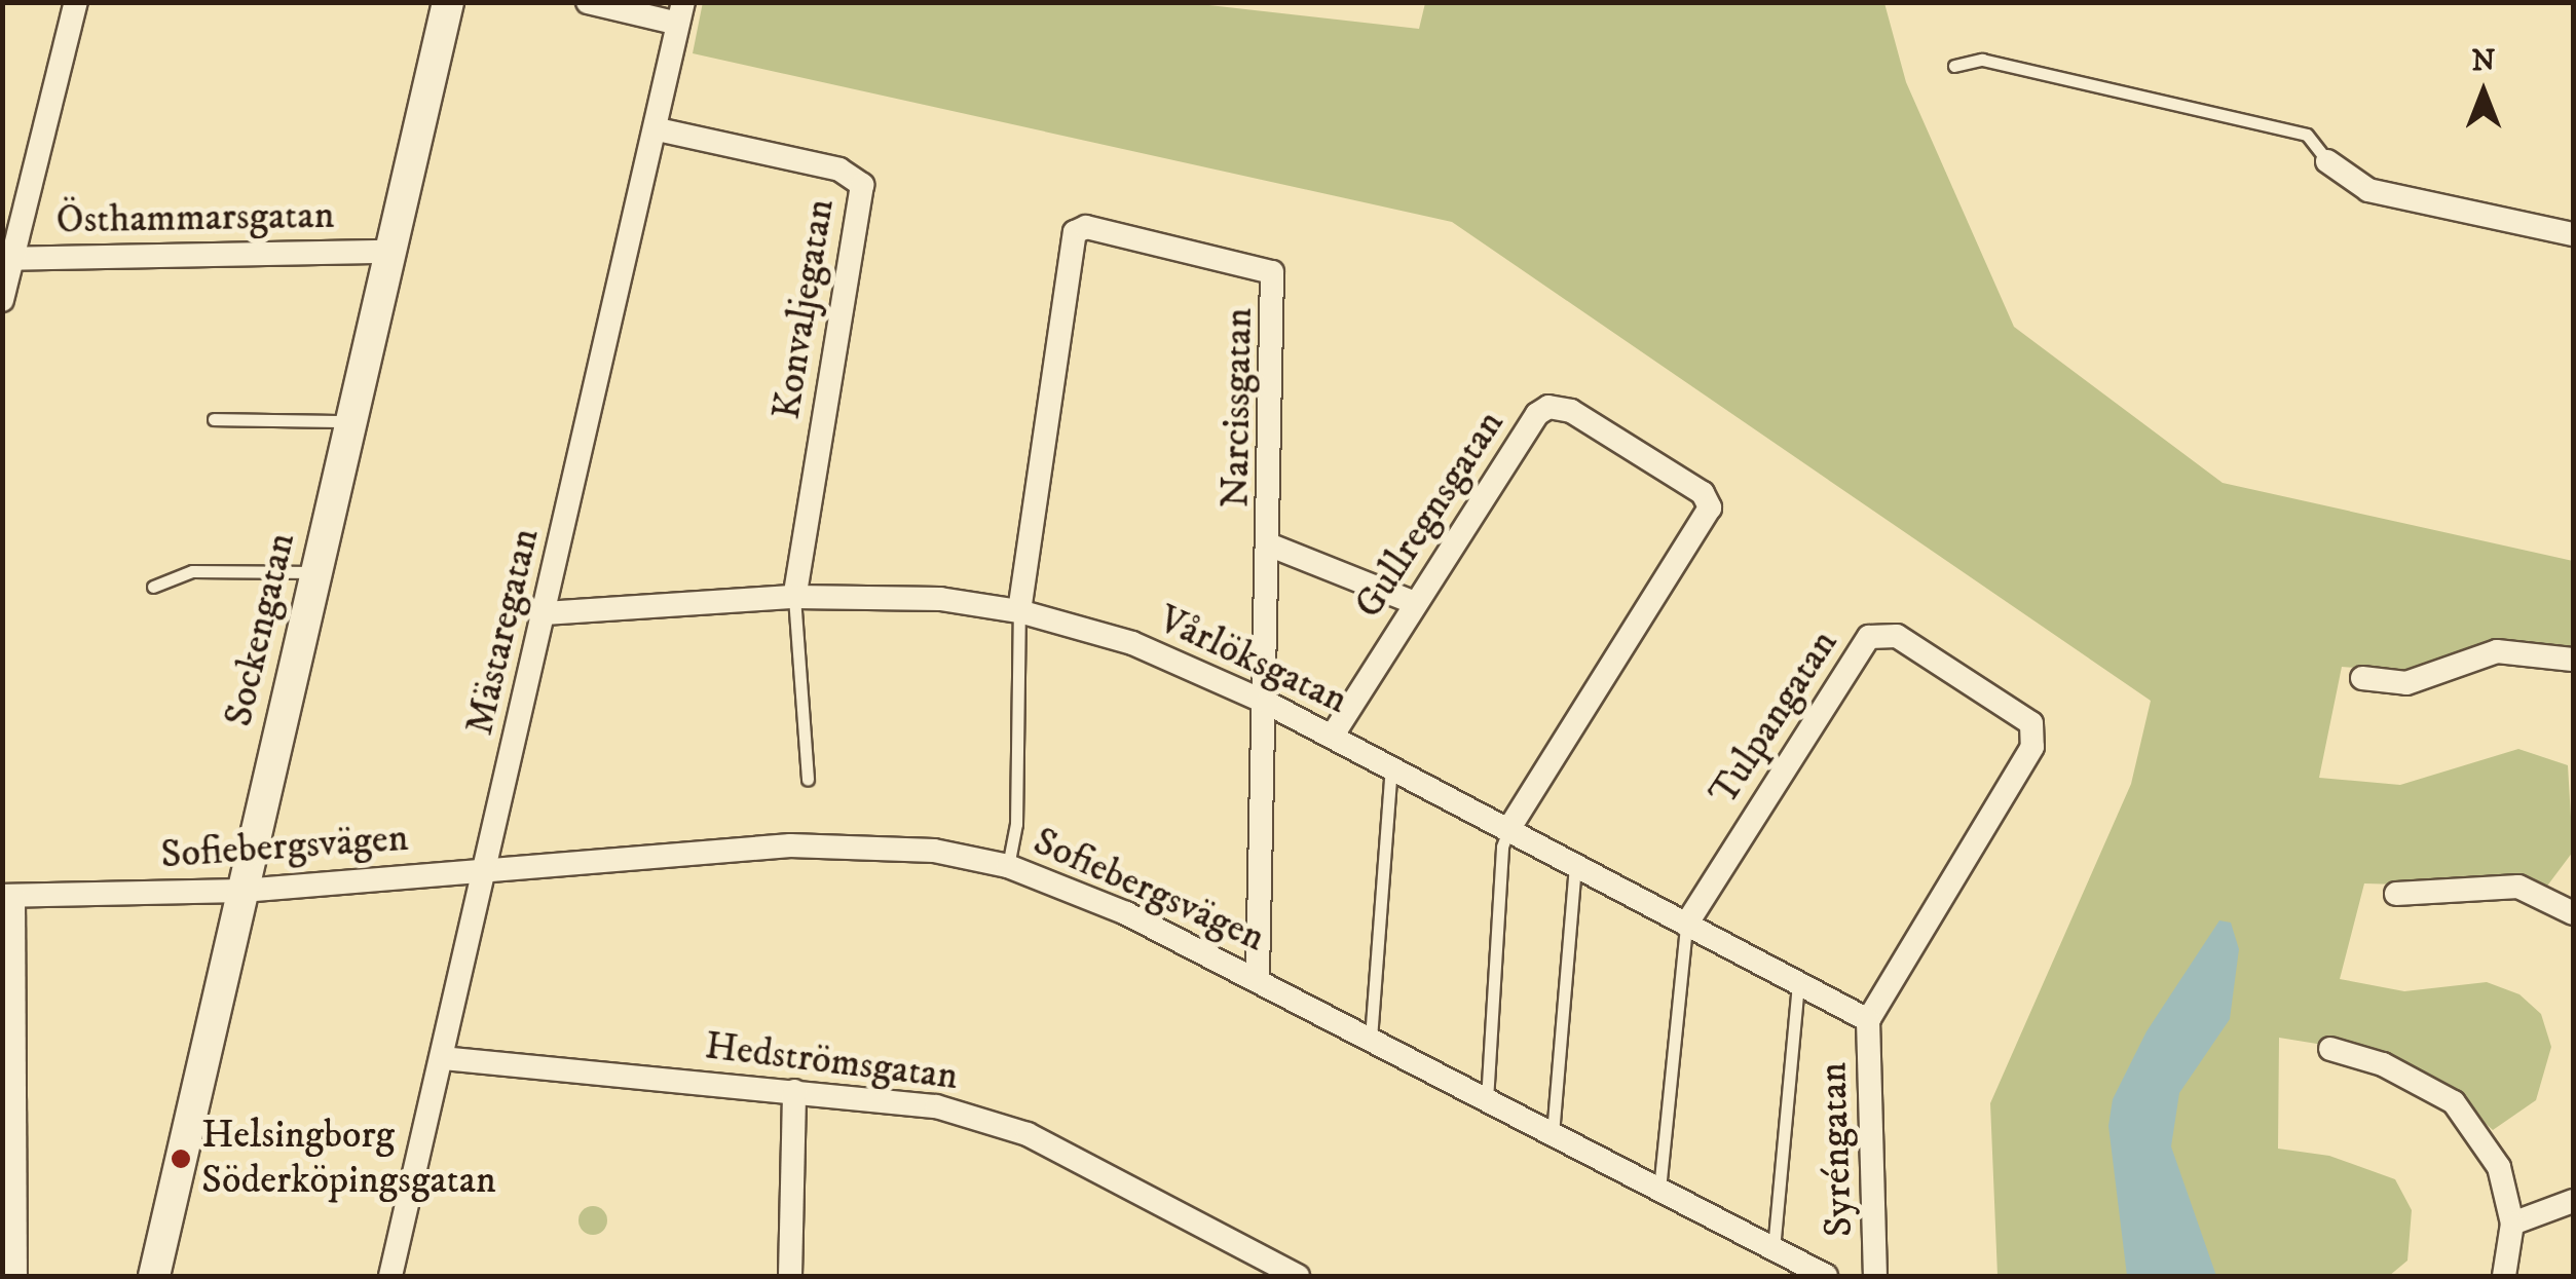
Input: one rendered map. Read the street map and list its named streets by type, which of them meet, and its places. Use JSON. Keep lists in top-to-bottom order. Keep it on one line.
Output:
{"streets":{"street":["Östhammarsgatan","Konvaljegatan","Narcissgatan","Gullregnsgatan","Sockengatan","Mästaregatan","Vårlöksgatan","Tulpangatan","Sofiebergsvägen","Hedströmsgatan","Syréngatan"]},"crossings":[["Östhammarsgatan","Sockengatan"],["Konvaljegatan","Mästaregatan"],["Konvaljegatan","Vårlöksgatan"],["Narcissgatan","Vårlöksgatan"],["Narcissgatan","Sofiebergsvägen"],["Gullregnsgatan","Vårlöksgatan"],["Sockengatan","Sofiebergsvägen"],["Mästaregatan","Vårlöksgatan"],["Mästaregatan","Sofiebergsvägen"],["Mästaregatan","Hedströmsgatan"],["Vårlöksgatan","Tulpangatan"],["Vårlöksgatan","Syréngatan"],["Tulpangatan","Syréngatan"]],"places":["Helsingborg Söderköpingsgatan"],"north":"top"}
